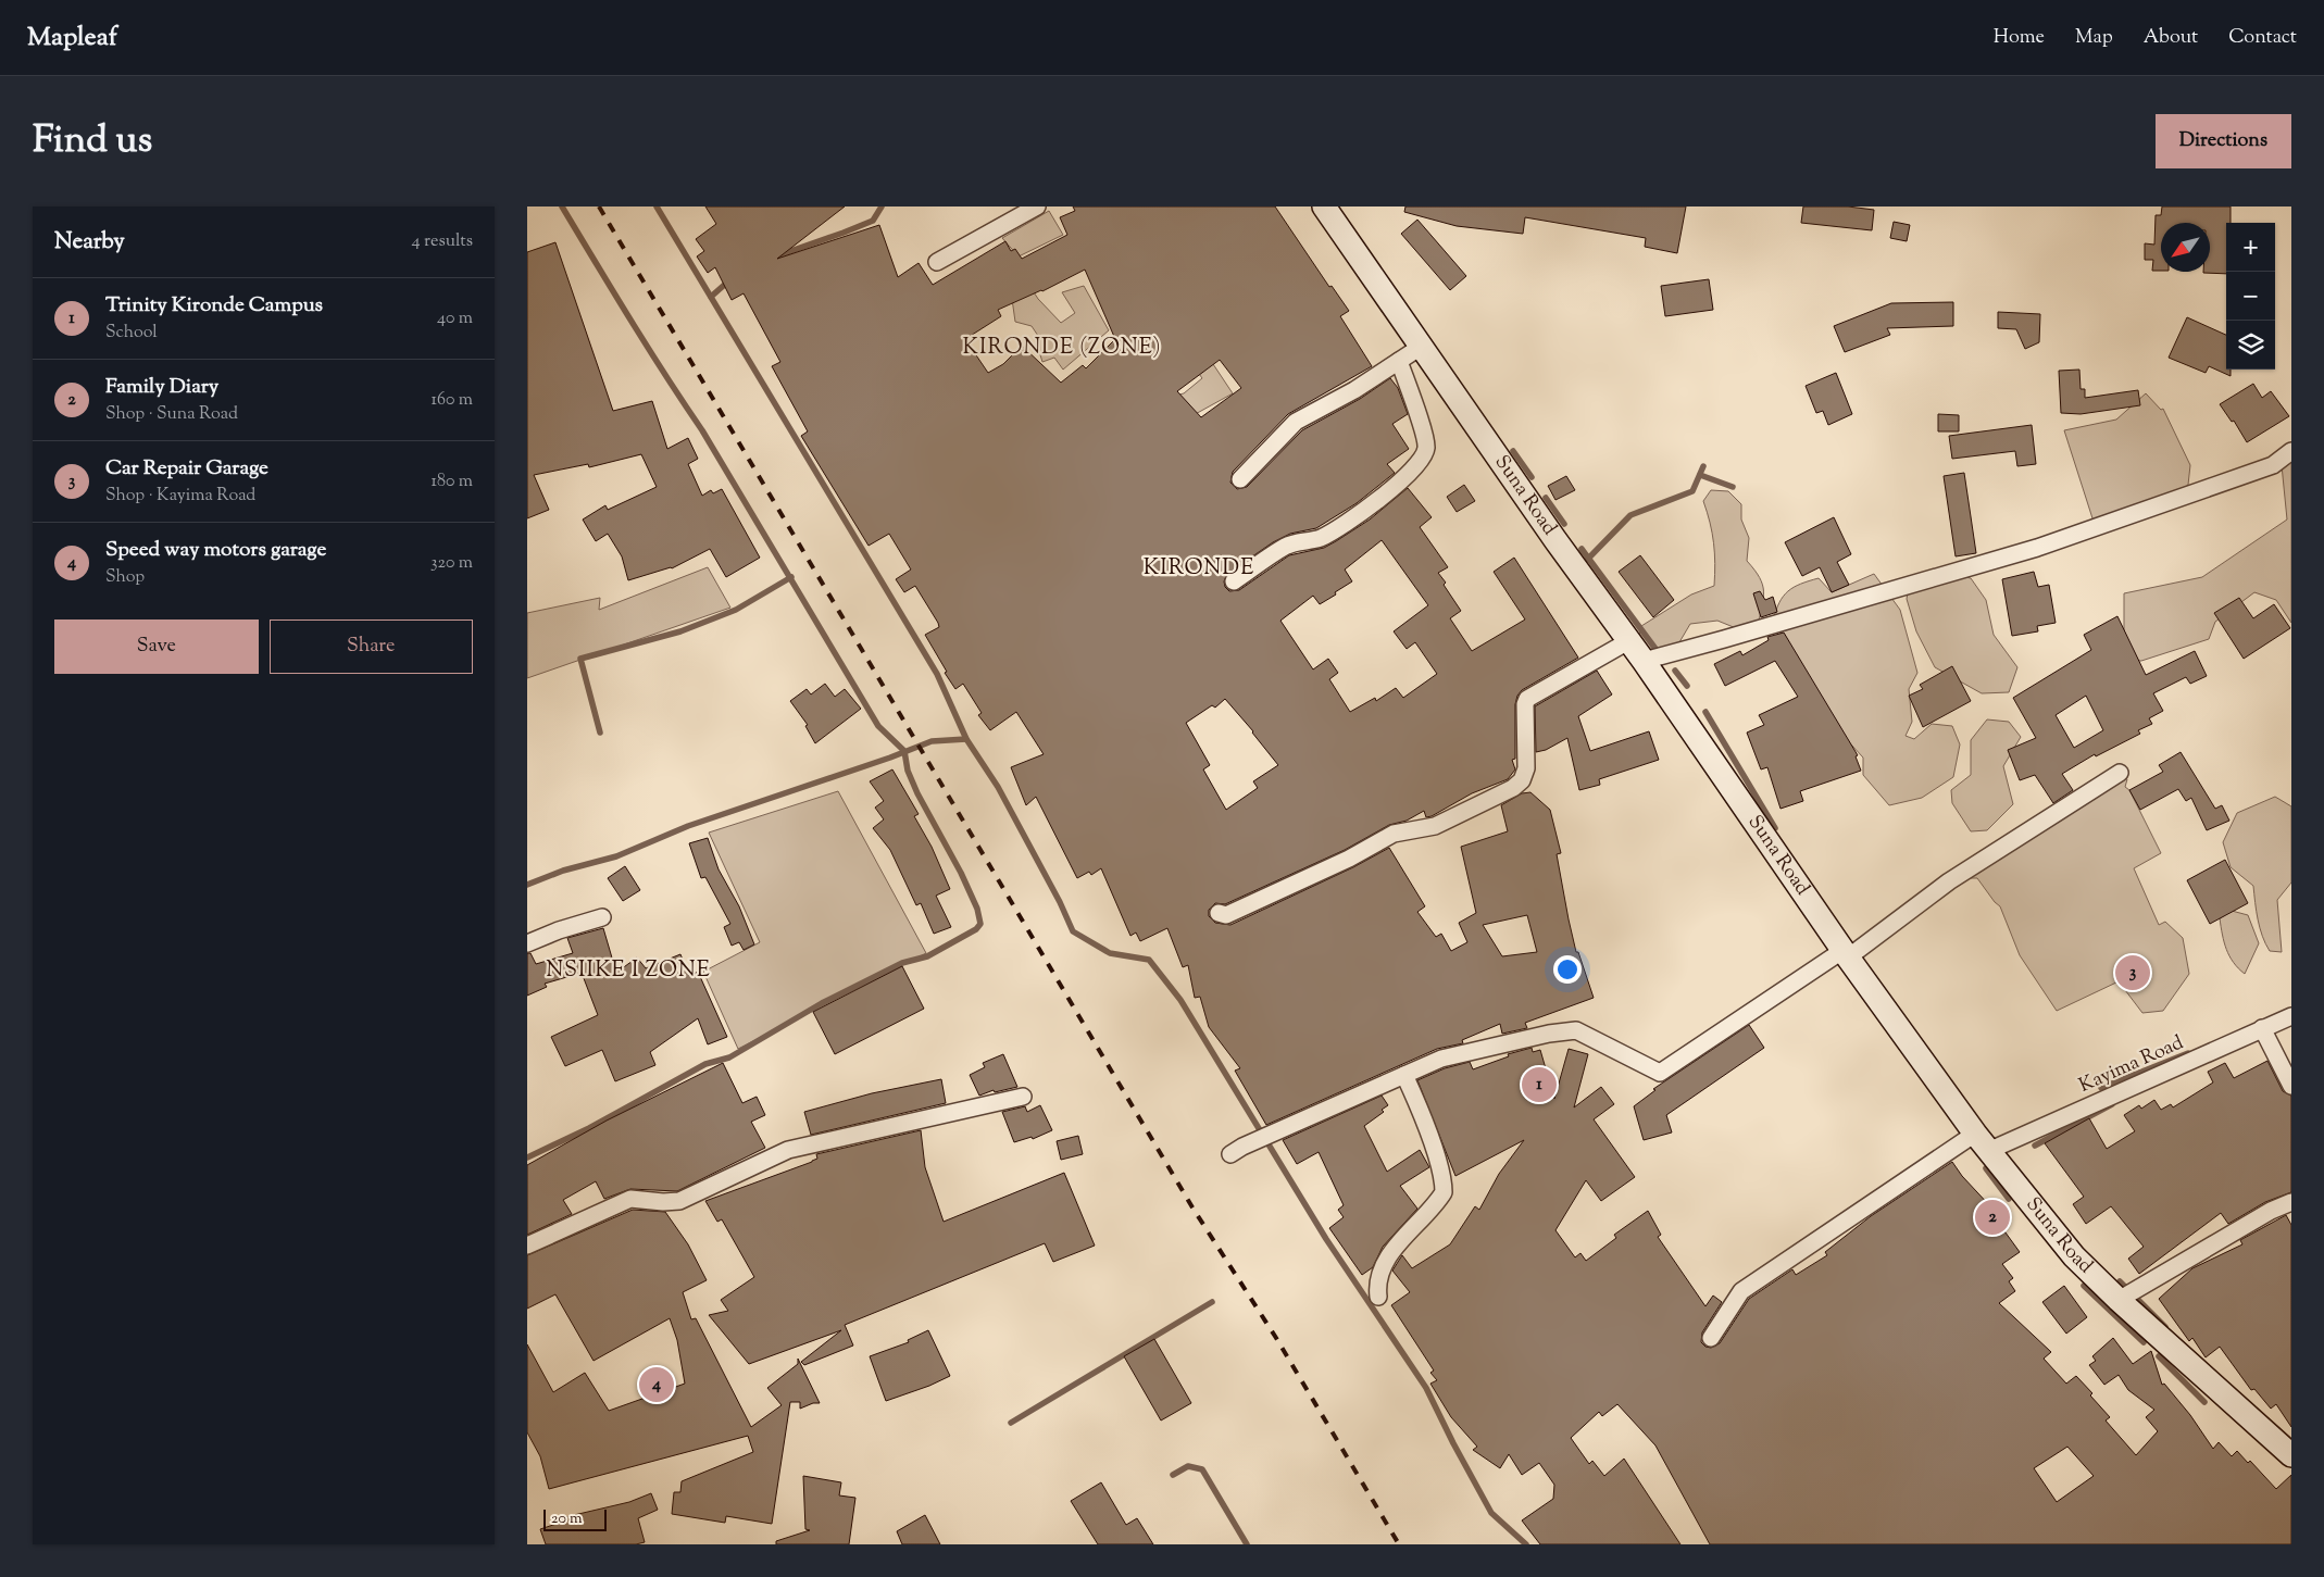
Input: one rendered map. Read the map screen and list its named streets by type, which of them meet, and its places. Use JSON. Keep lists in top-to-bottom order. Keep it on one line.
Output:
{"streets":{"street":["Suna Road","Kayima Road"]},"crossings":[["Suna Road","Kayima Road"]],"districts":["KIRONDE (ZONE)","KIRONDE","NSIIKE I ZONE"],"scale_bar":"20 m","north":"bottom left","page":{"header":"Mapleaf","nav":["Home","Map","About","Contact"],"title":"Find us","buttons":["Directions",["Save","Share"]],"heading":["Nearby","4 results"],"map_buttons":["+","−"],"list":[{"mark":"1","name":"Trinity Kironde Campus","note":"School","value":"40 m"},{"mark":"2","name":"Family Diary","note":"Shop · Suna Road","value":"160 m"},{"mark":"3","name":"Car Repair Garage","note":"Shop · Kayima Road","value":"180 m"},{"mark":"4","name":"Speed way motors garage","note":"Shop","value":"320 m"}],"pins":["3","1","2","4"],"scale":"20 m"}}
